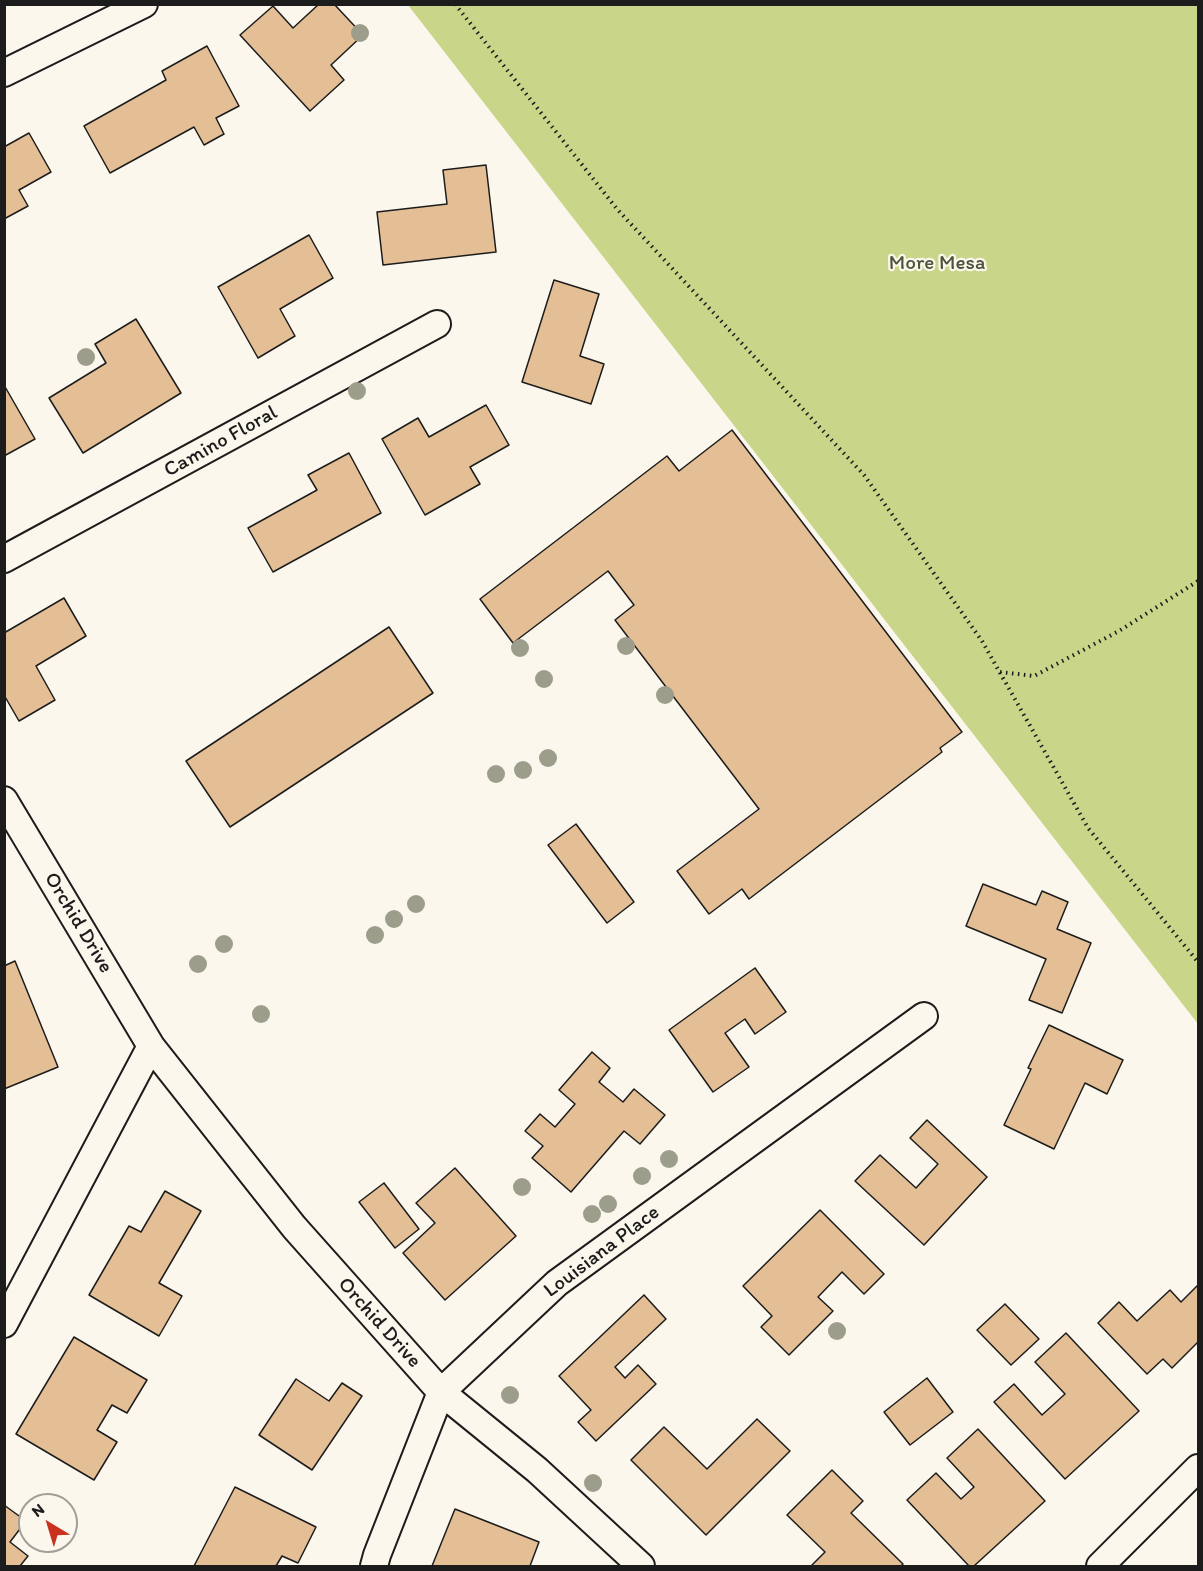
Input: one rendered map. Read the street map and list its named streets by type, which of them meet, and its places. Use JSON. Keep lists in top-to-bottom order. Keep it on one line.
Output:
{"streets":{"street":["Camino Floral","Orchid Drive","Louisiana Place"]},"crossings":[["Orchid Drive","Louisiana Place"]],"parks":["More Mesa"],"north":"top left"}
